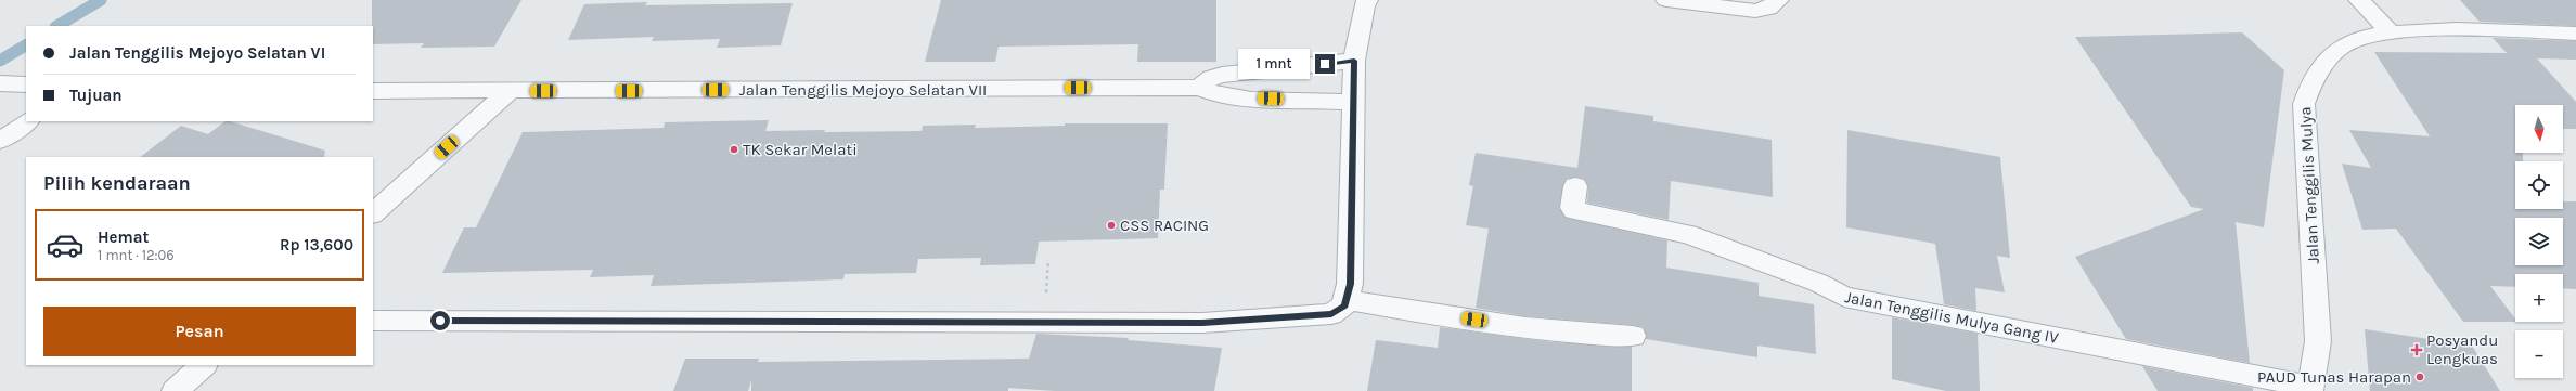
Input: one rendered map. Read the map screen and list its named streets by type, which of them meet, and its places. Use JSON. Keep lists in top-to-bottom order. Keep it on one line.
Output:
{"streets":{"street":["Jalan Tenggilis Mejoyo Selatan VII","Jalan Tenggilis Mulya","Jalan Tenggilis Mulya Gang IV"]},"crossings":[["Jalan Tenggilis Mulya","Jalan Tenggilis Mulya Gang IV"]],"places":{"other":["TK Sekar Melati","CSS RACING","PAUD Tunas Harapan"],"health":["Posyandu Lengkuas"]},"north":"bottom","page":{"banner":["Jalan Tenggilis Mejoyo Selatan VI","Tujuan"],"bubble":"1 mnt","map_buttons":["+","−"],"heading":"Pilih kendaraan","list":[{"name":"Hemat","note":"1 mnt · 12:06","value":"Rp 13,600"}],"buttons":"Pesan"}}
